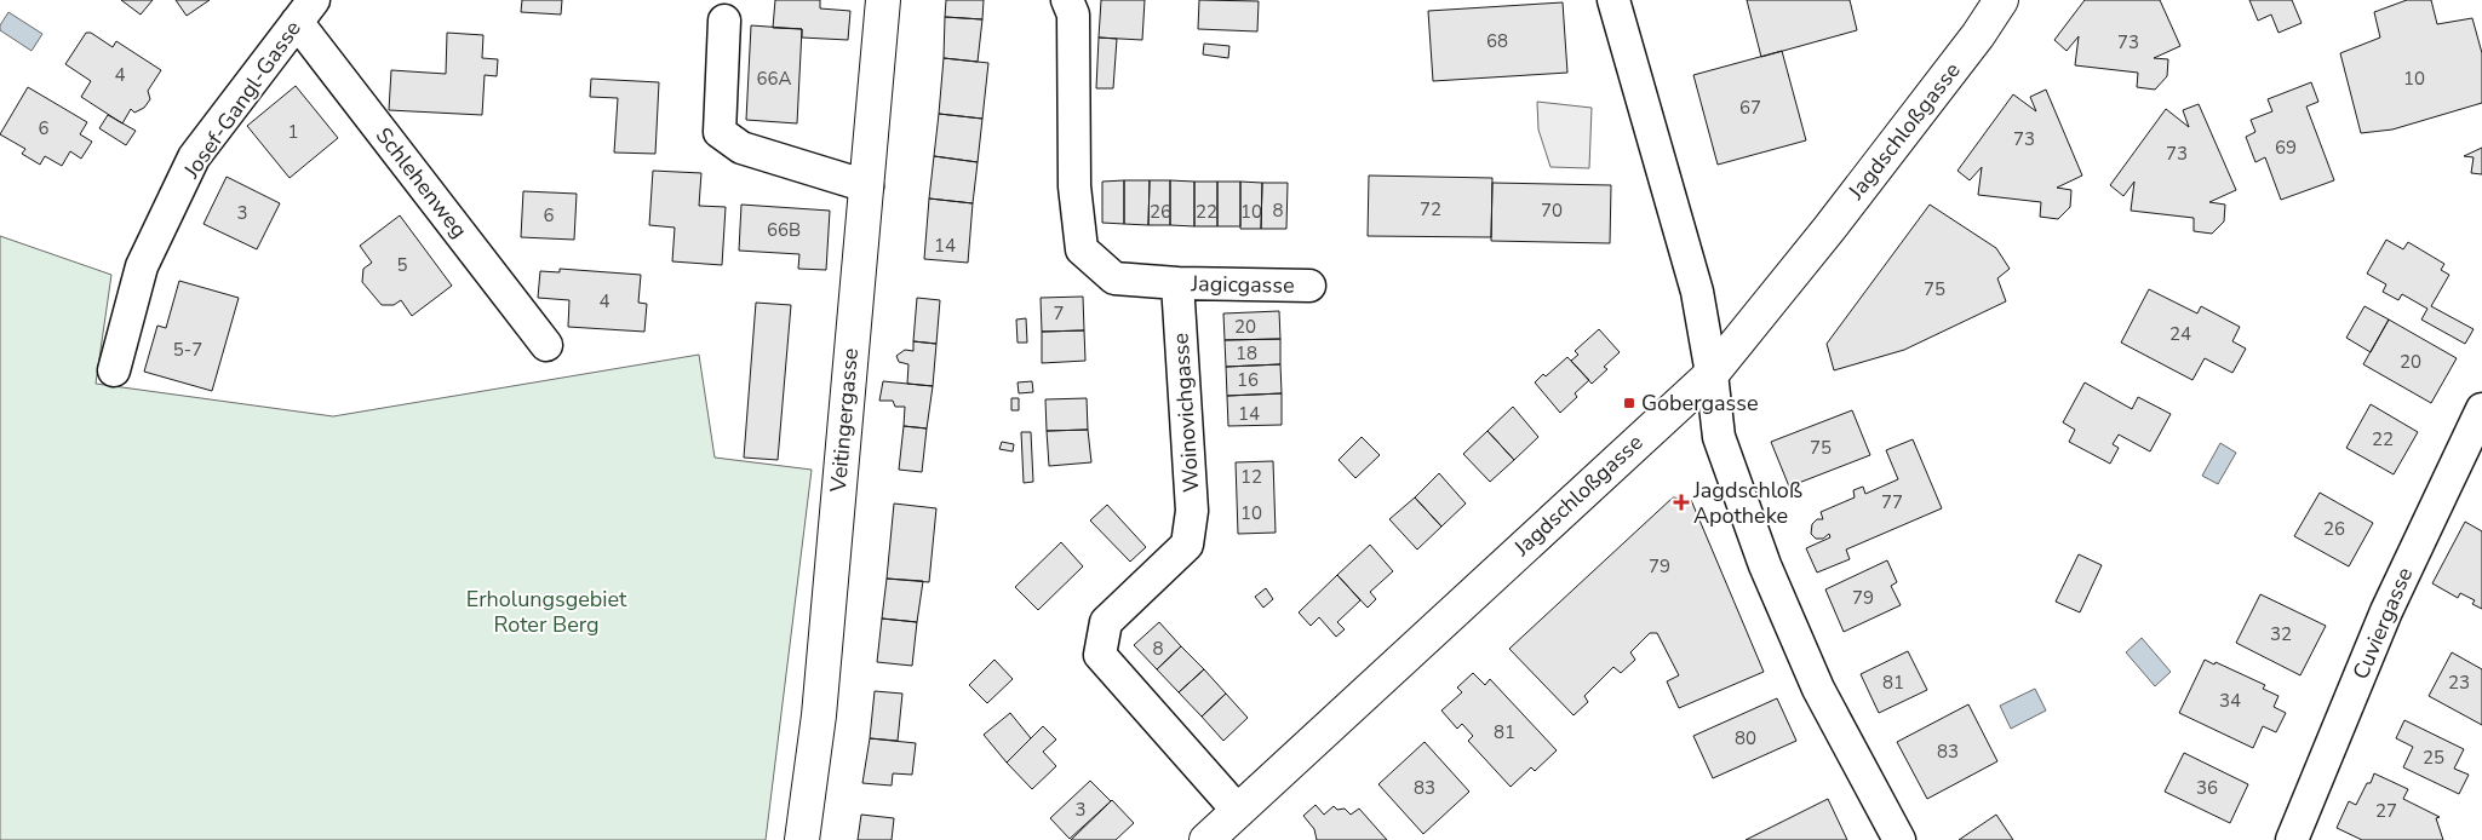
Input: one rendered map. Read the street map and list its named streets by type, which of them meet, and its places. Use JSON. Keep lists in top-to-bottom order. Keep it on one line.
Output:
{"streets":{"street":["Josef-Gangl-Gasse","Jagdschloßgasse","Schlehenweg","Jagicgasse","Woinovichgasse","Veitingergasse","Cuviergasse"]},"crossings":[["Josef-Gangl-Gasse","Schlehenweg"],["Jagdschloßgasse","Woinovichgasse"],["Jagicgasse","Woinovichgasse"]],"parks":["Erholungsgebiet Roter Berg"],"places":{"transit":["Gobergasse"],"health":["Jagdschloß Apotheke"]},"house_numbers":["68","73","4","66A","10","67","6","1","73","69","73","72","8","70","26","22","10","3","6","66B","14","5","75","4","7","20","24","5-7","18","20","16","14","22","75","12","77","10","26","79","79","32","8","81","23","34","81","80","83","25","83","36","3","27"]}
